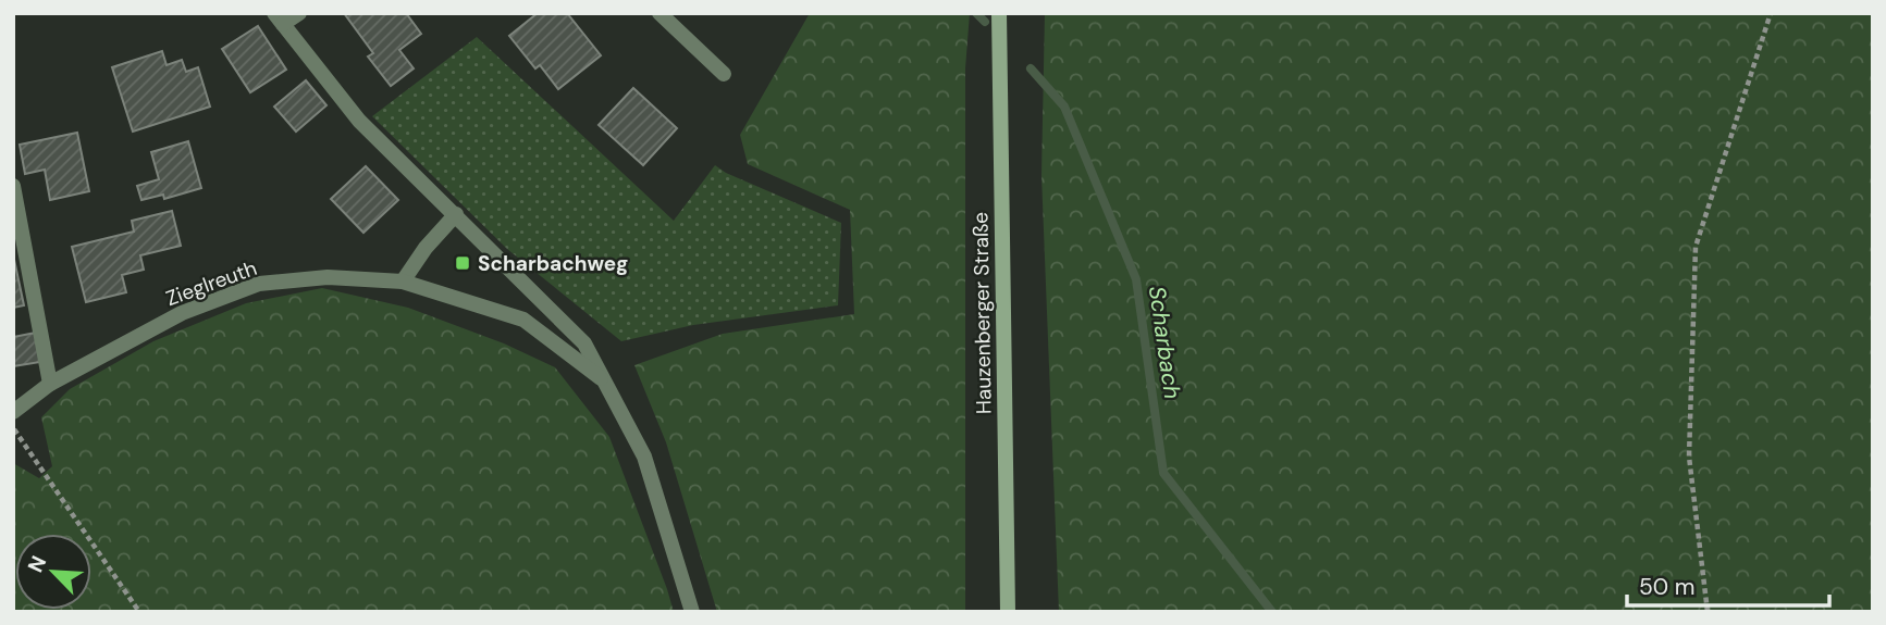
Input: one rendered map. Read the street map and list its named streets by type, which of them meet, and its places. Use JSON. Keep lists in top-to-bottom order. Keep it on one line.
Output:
{"streets":{"main road":["Hauzenberger Straße"],"street":["Zieglreuth"]},"water":["Scharbach"],"places":{"transit":["Scharbachweg"]},"scale_bar":"50 m","north":"top left"}
